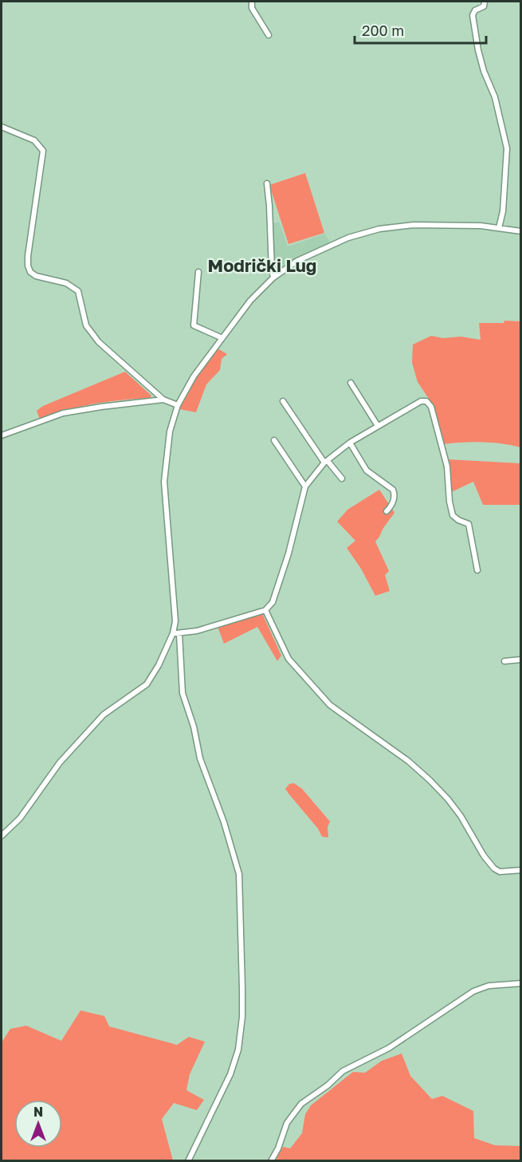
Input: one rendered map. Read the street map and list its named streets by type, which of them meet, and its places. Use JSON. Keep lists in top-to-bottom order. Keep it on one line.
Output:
{"districts":["Modrički Lug"],"scale_bar":"200 m","north":"top"}
